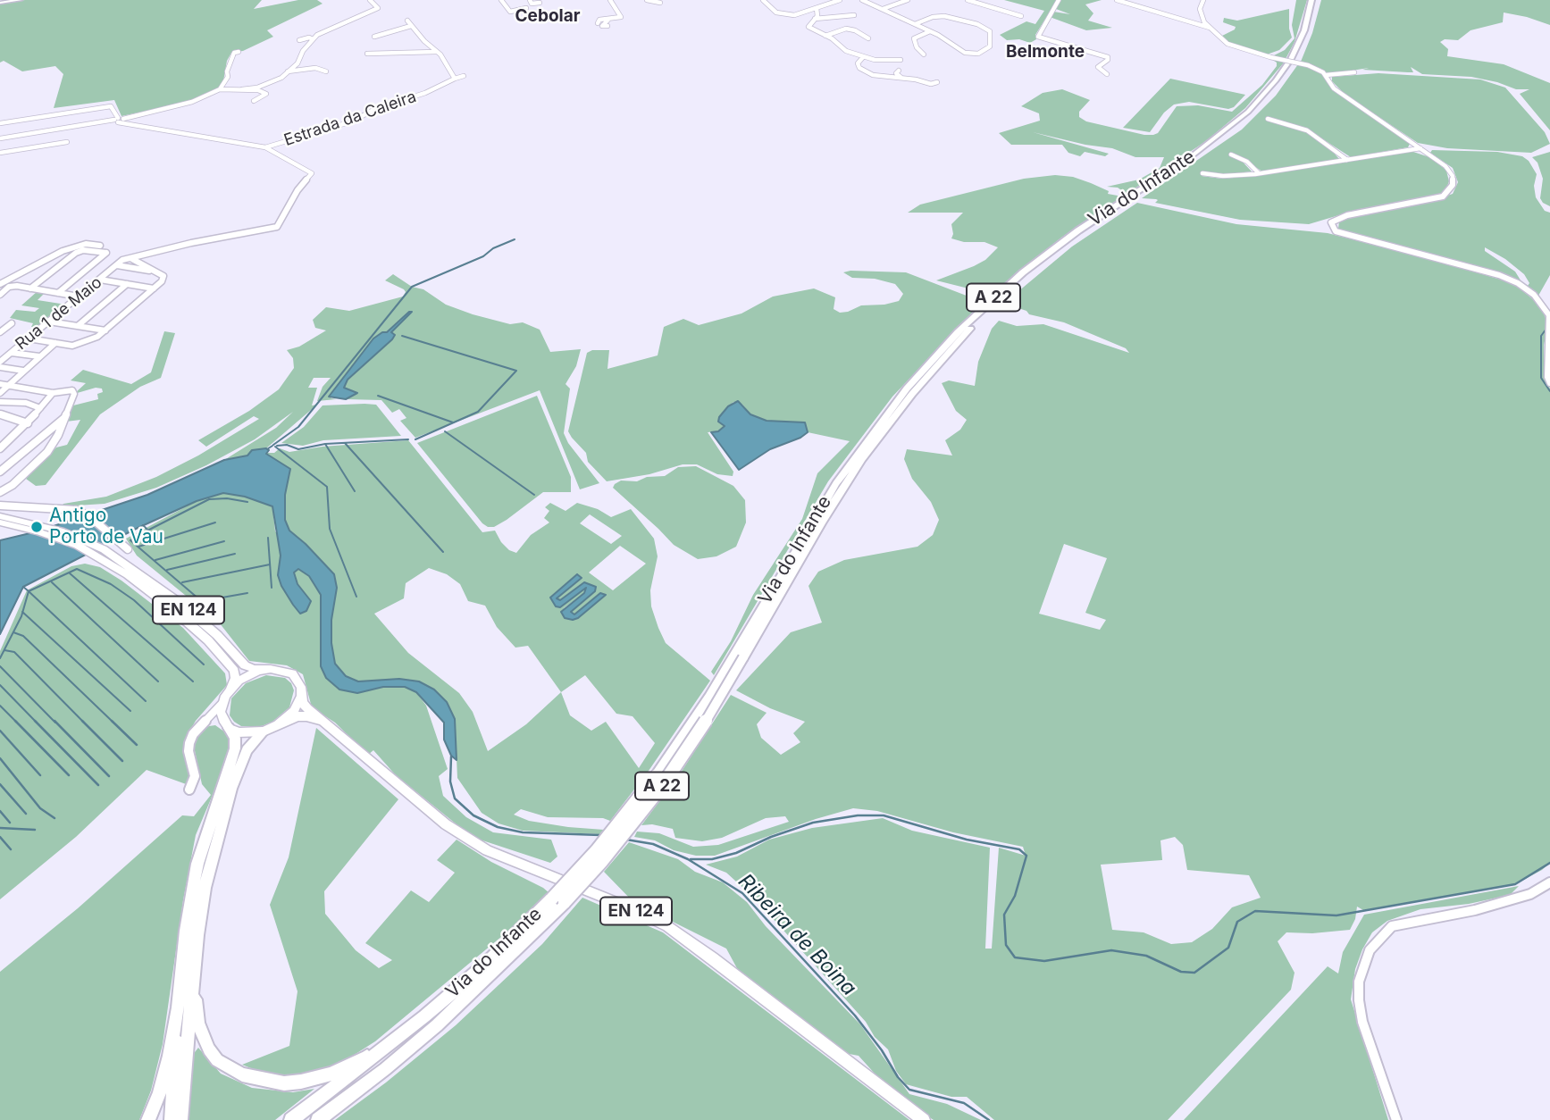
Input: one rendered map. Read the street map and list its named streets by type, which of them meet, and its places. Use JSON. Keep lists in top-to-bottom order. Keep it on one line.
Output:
{"streets":{"highway":["Via do Infante","A 22"],"main road":["EN 124"],"street":["Estrada da Caleira","Rua 1 de Maio"]},"crossings":[["Estrada da Caleira","Rua 1 de Maio"]],"districts":["Cebolar","Belmonte"],"water":["Ribeira de Boina"],"places":["Antigo Porto de Vau"]}
